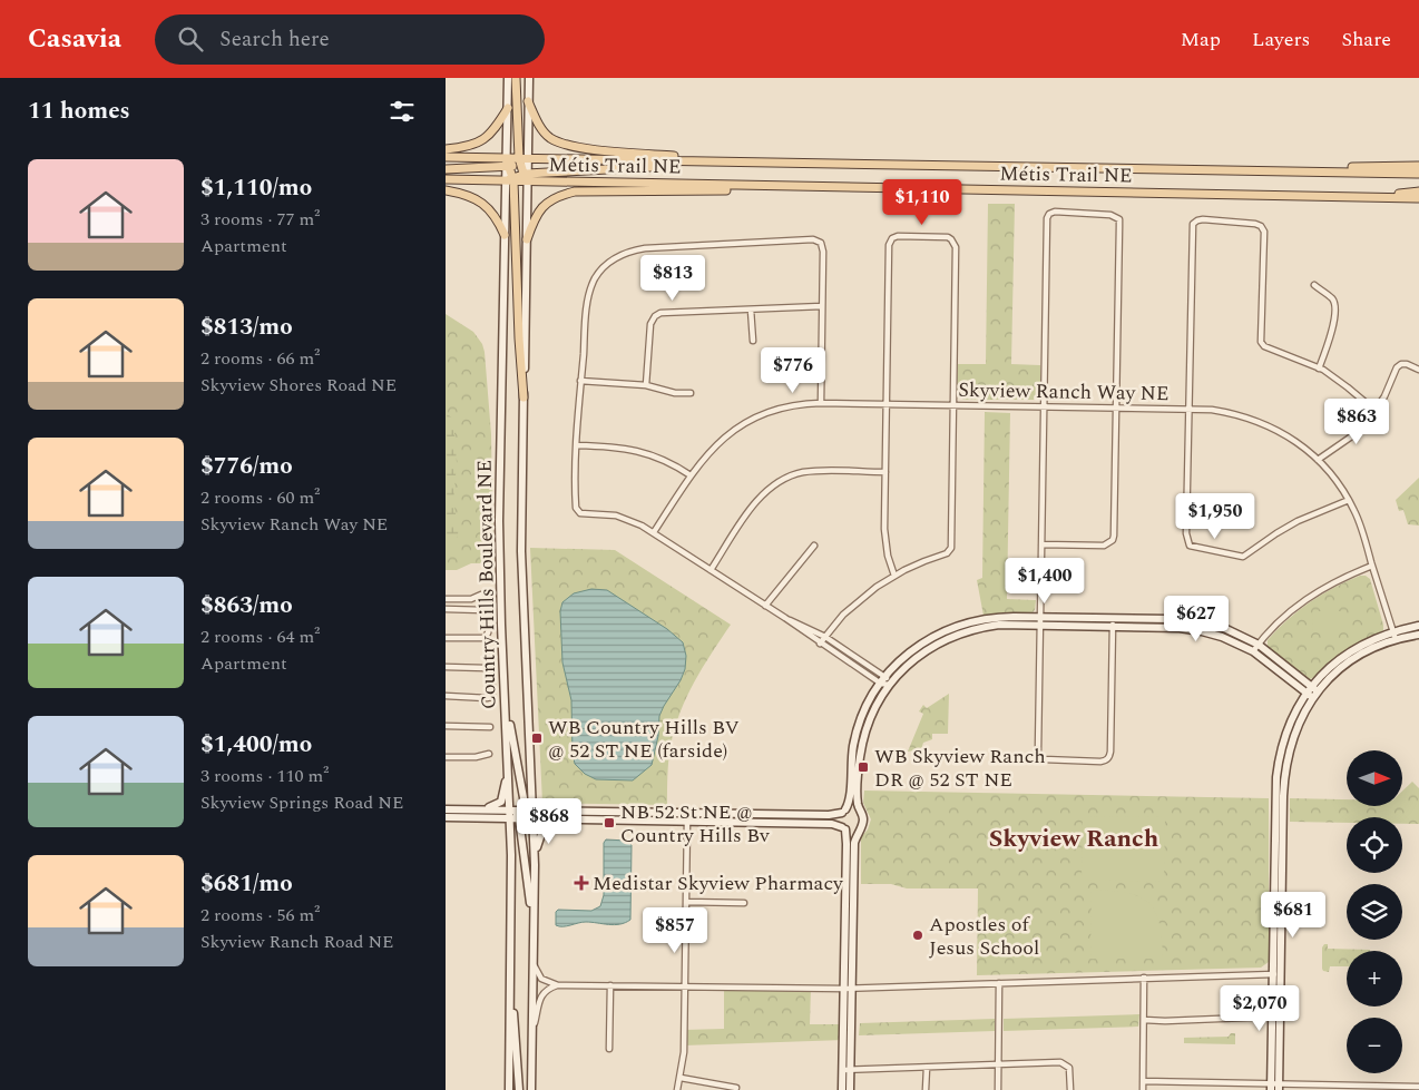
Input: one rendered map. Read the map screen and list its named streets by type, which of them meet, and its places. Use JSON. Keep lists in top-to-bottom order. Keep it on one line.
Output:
{"streets":{"main road":["Métis Trail NE"],"street":["Skyview Ranch Way NE","Country Hills Boulevard NE"]},"crossings":[["Métis Trail NE","Country Hills Boulevard NE"]],"districts":["Skyview Ranch"],"places":{"transit":["WB Country Hills BV @ 52 ST NE (farside)","WB Skyview Ranch DR @ 52 ST NE","NB 52 St NE @ Country Hills Bv"],"health":["Medistar Skyview Pharmacy"],"other":["Apostles of Jesus School"]},"north":"right","page":{"header":"Casavia","search":"Search here","nav":["Map","Layers","Share"],"heading":"11 homes","list":[{"name":"$1,110/mo","note":"3 rooms · 77 m² · Apartment"},{"name":"$813/mo","note":"2 rooms · 66 m² · Skyview Shores Road NE"},{"name":"$776/mo","note":"2 rooms · 60 m² · Skyview Ranch Way NE"},{"name":"$863/mo","note":"2 rooms · 64 m² · Apartment"},{"name":"$1,400/mo","note":"3 rooms · 110 m² · Skyview Springs Road NE"},{"name":"$681/mo","note":"2 rooms · 56 m² · Skyview Ranch Road NE"}],"price":["$1,110","$813","$776","$863","$1,950","$1,400","$627","$868","$681","$857","$2,070"],"map_buttons":["+","−"]}}
